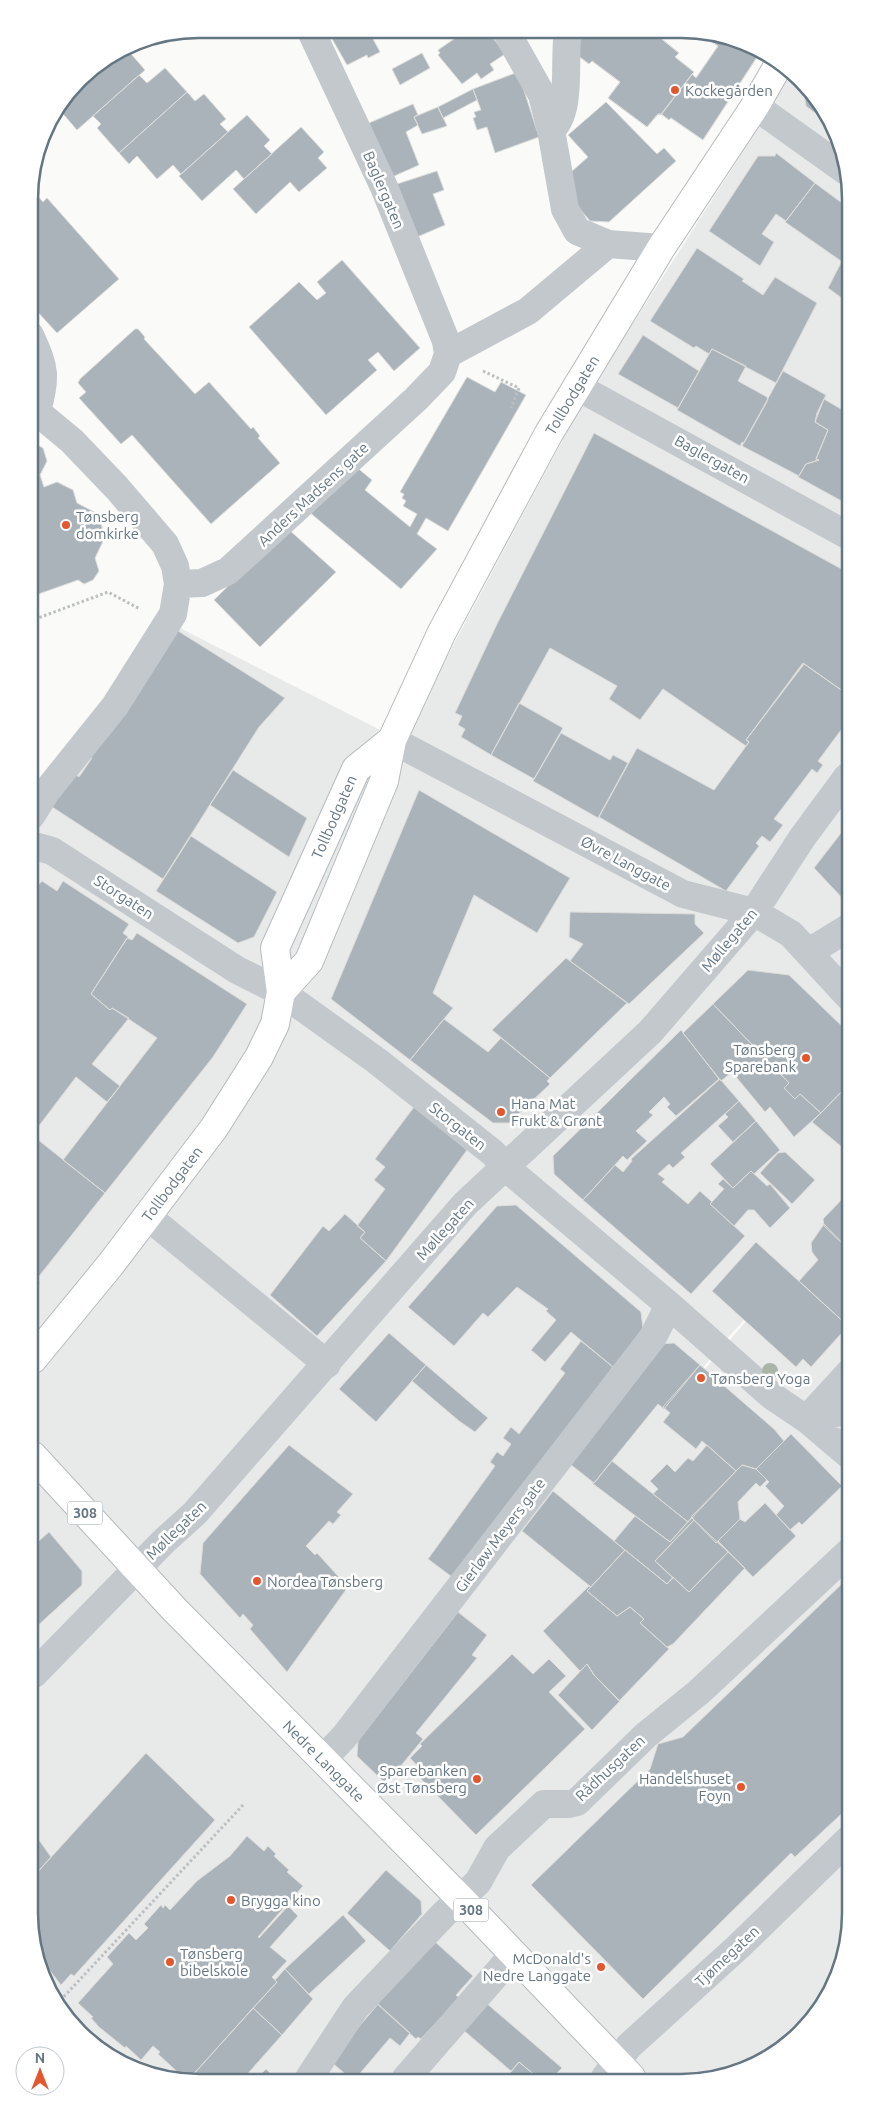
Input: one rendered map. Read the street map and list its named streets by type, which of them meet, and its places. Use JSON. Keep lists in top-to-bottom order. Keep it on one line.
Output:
{"streets":{"main road":["Tollbodgaten","308","Nedre Langgate"],"street":["Baglergaten","Anders Madsens gate","Øvre Langgate","Storgaten","Møllegaten","Gierløw Meyers gate","Rådhusgaten","Tjømegaten"]},"crossings":[["Baglergaten","Tollbodgaten"],["Baglergaten","Anders Madsens gate"],["Tollbodgaten","Øvre Langgate"],["Tollbodgaten","Storgaten"],["Øvre Langgate","Møllegaten"],["Storgaten","Møllegaten"],["Storgaten","Gierløw Meyers gate"],["Møllegaten","Nedre Langgate"],["Gierløw Meyers gate","Nedre Langgate"],["Nedre Langgate","Rådhusgaten"],["Nedre Langgate","Tjømegaten"]],"places":["Kockegården","Tønsberg domkirke","Tønsberg Sparebank","Hana Mat Frukt & Grønt","Tønsberg Yoga","Nordea Tønsberg","Sparebanken Øst Tønsberg","Handelshuset Foyn","Brygga kino","Tønsberg bibelskole","McDonald's Nedre Langgate"],"north":"top"}
